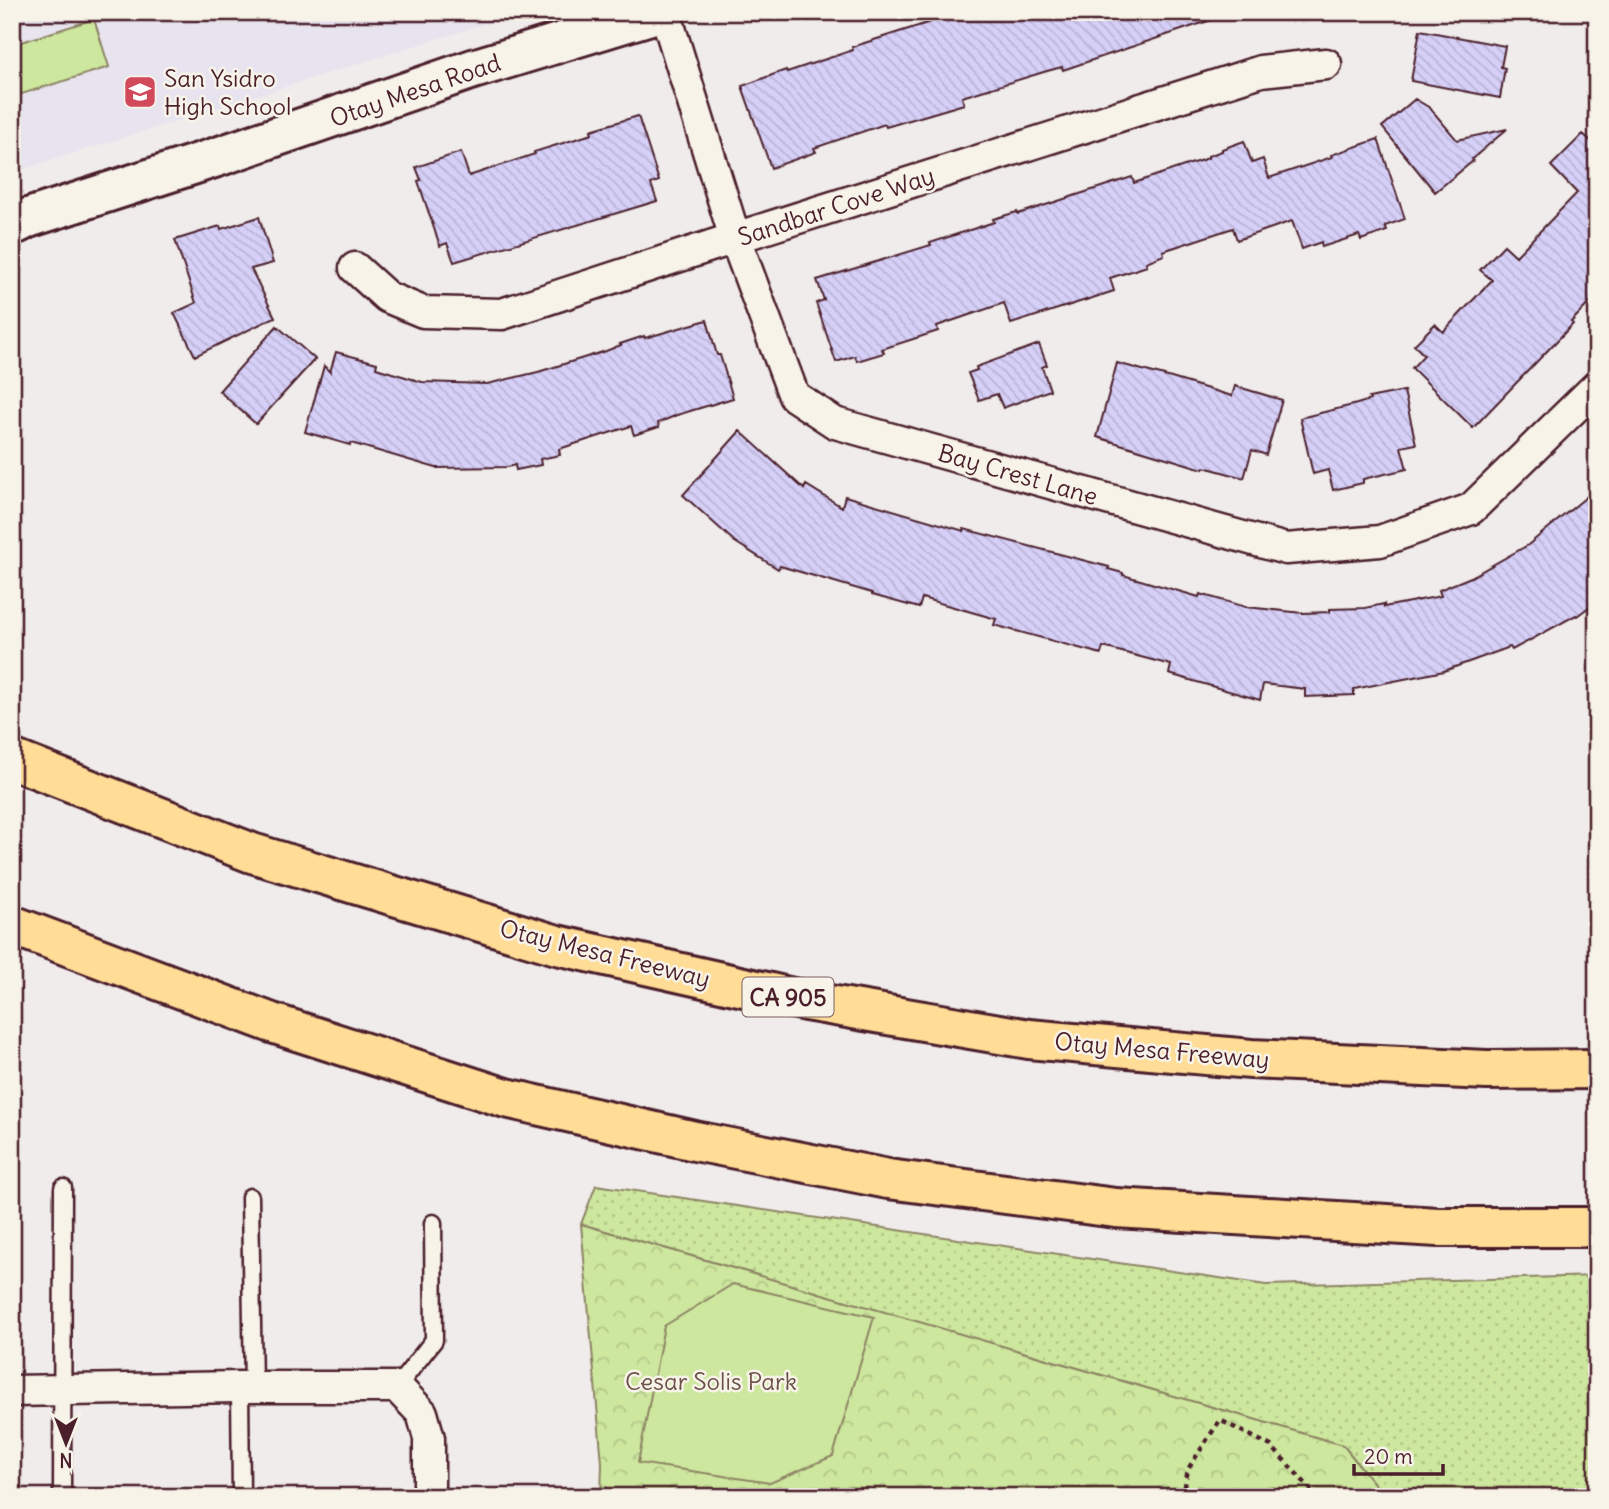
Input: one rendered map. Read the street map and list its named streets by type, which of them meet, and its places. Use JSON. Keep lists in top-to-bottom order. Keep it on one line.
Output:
{"streets":{"highway":["Otay Mesa Freeway","CA 905"],"main road":["Otay Mesa Road"],"street":["Sandbar Cove Way","Bay Crest Lane"]},"crossings":[["Otay Mesa Road","Bay Crest Lane"],["Sandbar Cove Way","Bay Crest Lane"]],"parks":["Cesar Solis Park"],"places":{"school or university":["San Ysidro High School"]},"scale_bar":"20 m","north":"bottom"}
